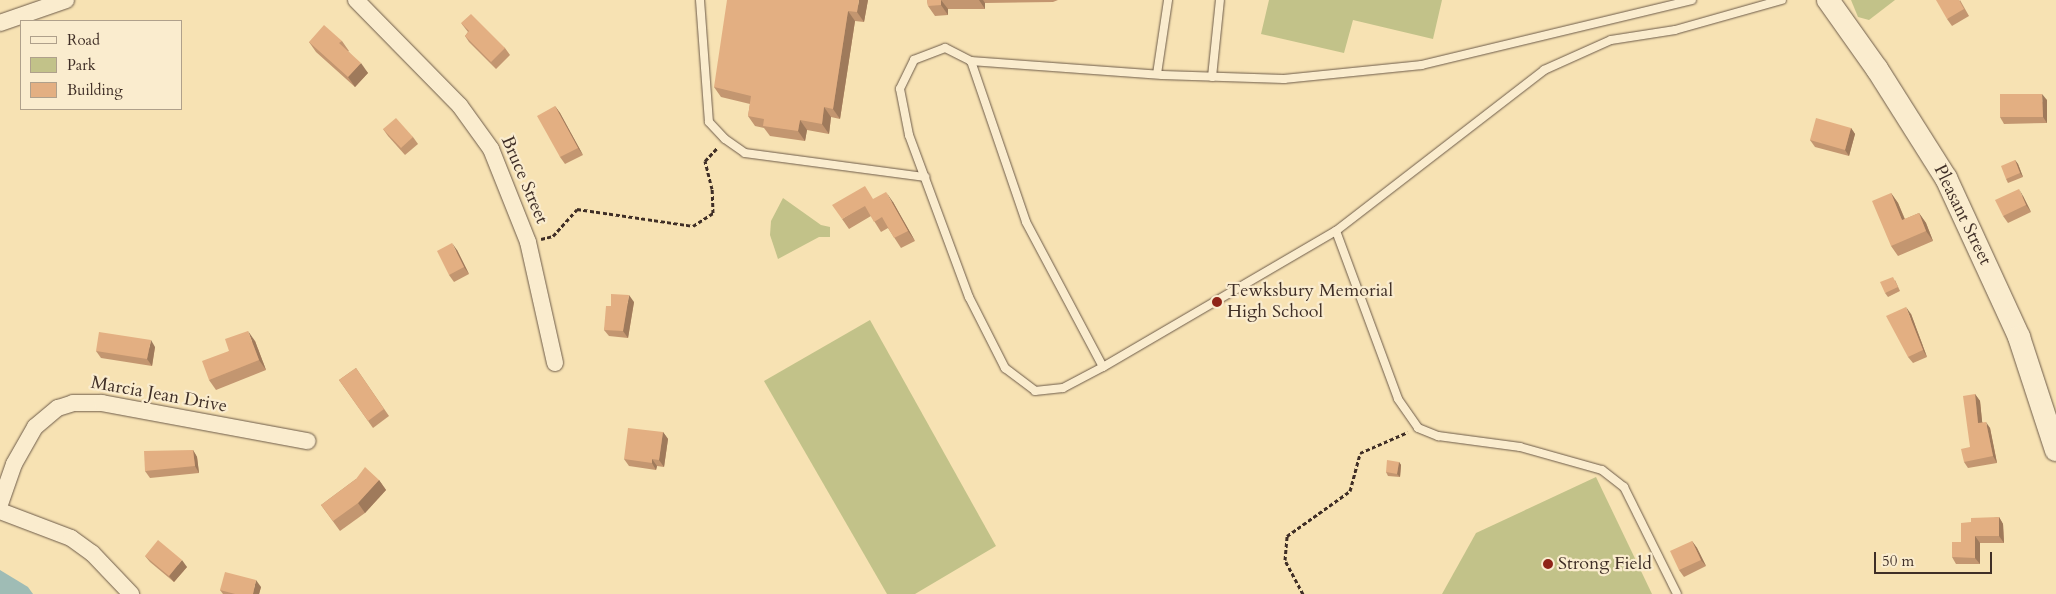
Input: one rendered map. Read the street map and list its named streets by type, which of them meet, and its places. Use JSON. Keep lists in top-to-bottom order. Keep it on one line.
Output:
{"streets":{"main road":["Pleasant Street"],"street":["Bruce Street","Marcia Jean Drive"]},"places":["Tewksbury Memorial High School","Strong Field"],"legend":["Road","Park","Building"],"scale_bar":"50 m"}
